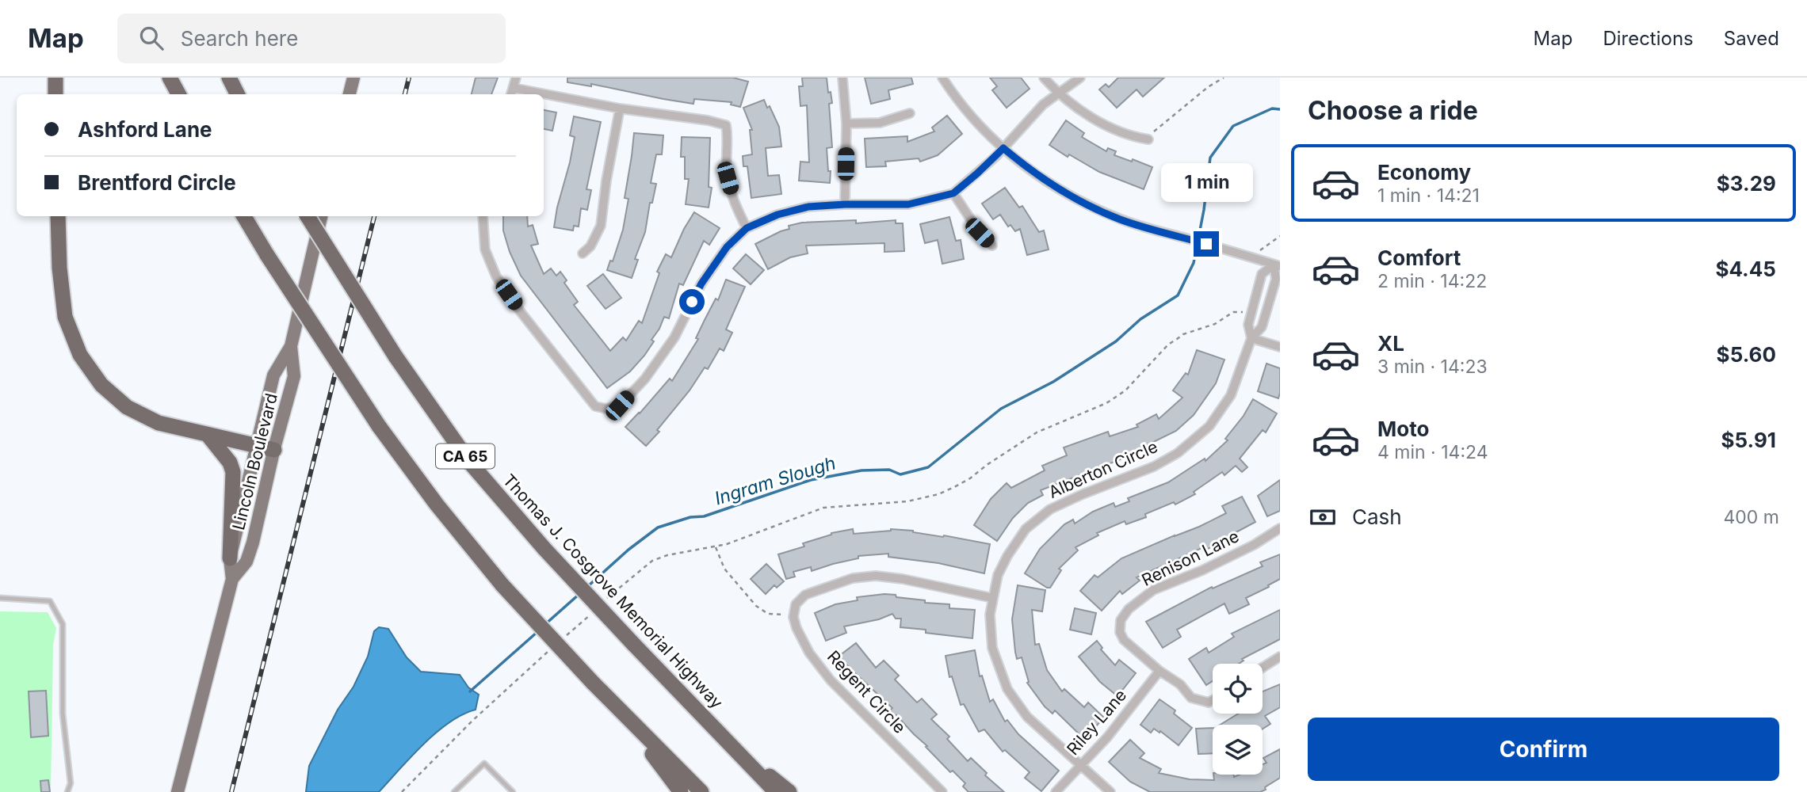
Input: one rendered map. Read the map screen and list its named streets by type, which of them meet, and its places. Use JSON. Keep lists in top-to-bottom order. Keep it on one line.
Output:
{"streets":{"highway":["CA 65","Thomas J. Cosgrove Memorial Highway"],"main road":["Lincoln Boulevard"],"street":["Alberton Circle","Renison Lane","Regent Circle","Riley Lane"]},"crossings":[["Alberton Circle","Riley Lane"],["Renison Lane","Riley Lane"]],"water":["Ingram Slough"],"page":{"header":"Map","search":"Search here","nav":["Map","Directions","Saved"],"heading":"Choose a ride","banner":["Ashford Lane","Brentford Circle"],"list":[{"name":"Economy","note":"1 min · 14:21","value":"$3.29"},{"name":"Comfort","note":"2 min · 14:22","value":"$4.45"},{"name":"XL","note":"3 min · 14:23","value":"$5.60"},{"name":"Moto","note":"4 min · 14:24","value":"$5.91"}],"bubble":"1 min","pay":["Cash","400 m"],"buttons":"Confirm"}}
